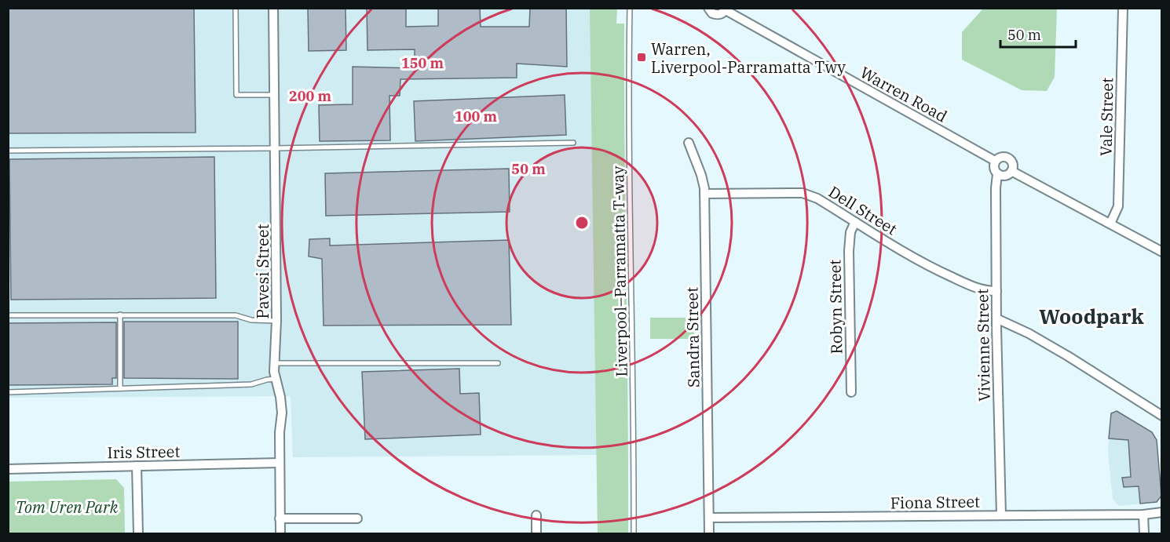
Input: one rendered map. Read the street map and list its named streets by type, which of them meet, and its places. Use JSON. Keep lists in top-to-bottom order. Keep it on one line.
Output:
{"streets":{"street":["Warren Road","Vale Street","Dell Street","Pavesi Street","Robyn Street","Sandra Street","Vivienne Street","Iris Street","Fiona Street"],"lane":["Liverpool–Parramatta T-way"]},"crossings":[["Warren Road","Vivienne Street"],["Dell Street","Robyn Street"],["Dell Street","Sandra Street"],["Dell Street","Vivienne Street"],["Pavesi Street","Iris Street"],["Sandra Street","Fiona Street"],["Vivienne Street","Fiona Street"]],"districts":["Woodpark"],"parks":["Tom Uren Park"],"places":{"transit":["Warren, Liverpool-Parramatta Twy"]},"scale_bar":"50 m","rings":["150 m","200 m","100 m","50 m"]}
